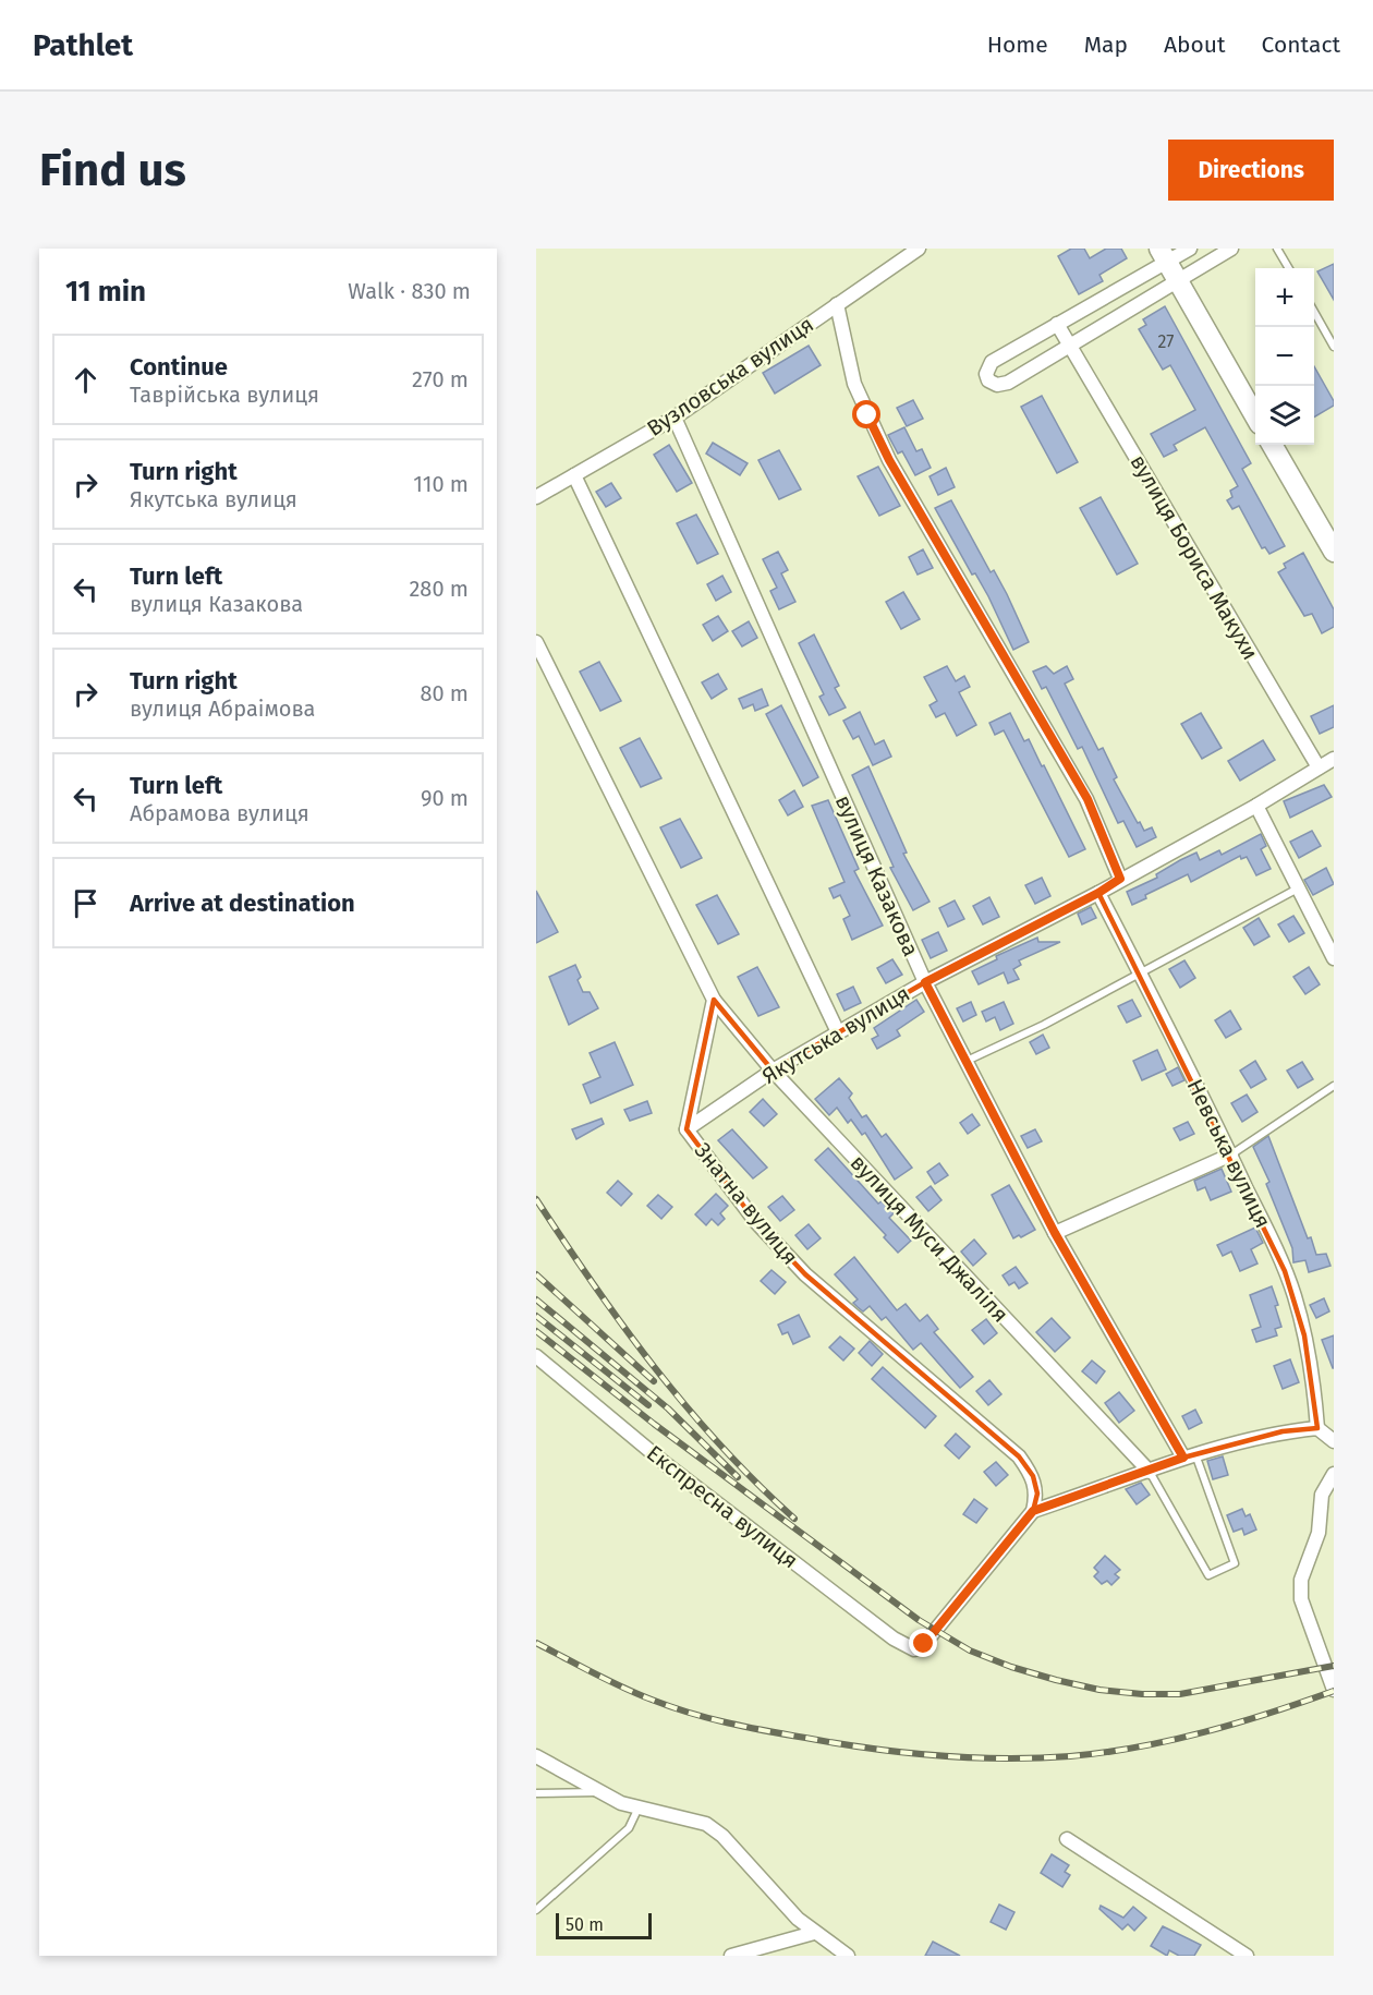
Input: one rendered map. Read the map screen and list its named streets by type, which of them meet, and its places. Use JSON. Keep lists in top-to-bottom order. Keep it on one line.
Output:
{"streets":{"street":["Вузловська вулиця","вулиця Бориса Макухи","вулиця Казакова","Якутська вулиця","Невська вулиця","Знатна вулиця","вулиця Муси Джаліля","Експресна вулиця"]},"crossings":[["Вузловська вулиця","вулиця Казакова"],["вулиця Бориса Макухи","Якутська вулиця"],["вулиця Казакова","Якутська вулиця"],["Якутська вулиця","Невська вулиця"],["Якутська вулиця","Знатна вулиця"],["Якутська вулиця","вулиця Муси Джаліля"],["Знатна вулиця","вулиця Муси Джаліля"],["Знатна вулиця","Експресна вулиця"]],"house_numbers":["27"],"scale_bar":"50 m","page":{"header":"Pathlet","nav":["Home","Map","About","Contact"],"buttons":"Directions","title":"Find us","heading":["11 min","Walk · 830 m"],"map_buttons":["+","−"],"list":[["Continue","Таврійська вулиця","270 m"],["Turn right","Якутська вулиця","110 m"],["Turn left","вулиця Казакова","280 m"],["Turn right","вулиця Абраімова","80 m"],["Turn left","Абрамова вулиця","90 m"],"Arrive at destination"],"scale":"50 m"}}
